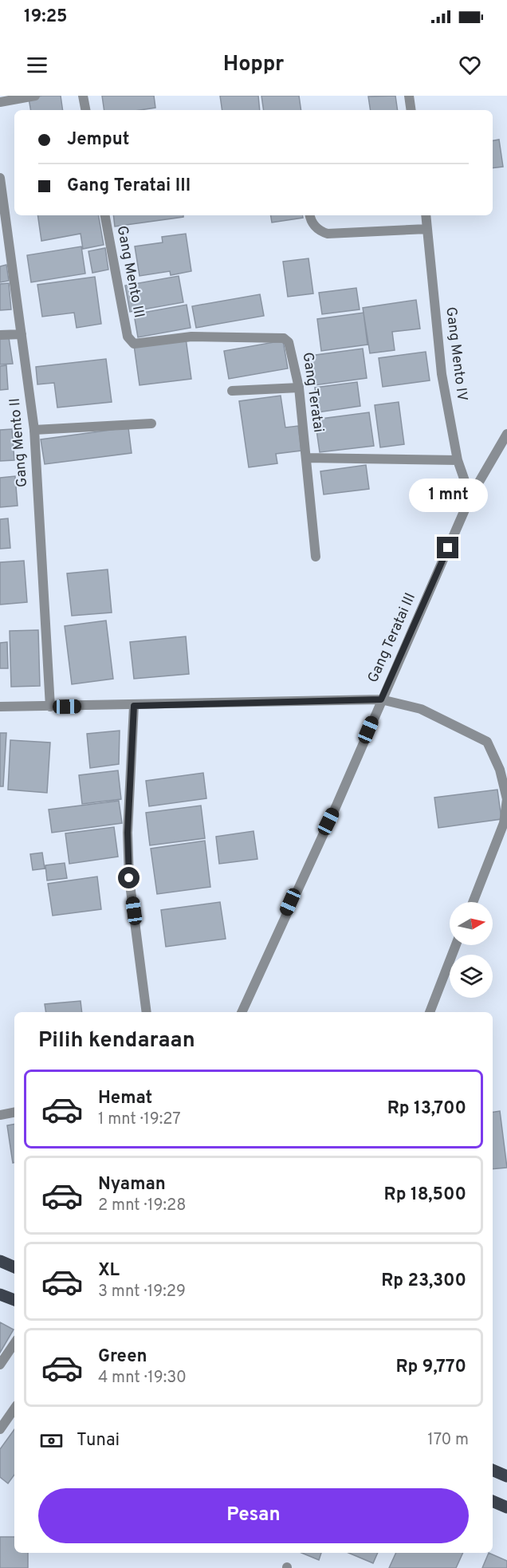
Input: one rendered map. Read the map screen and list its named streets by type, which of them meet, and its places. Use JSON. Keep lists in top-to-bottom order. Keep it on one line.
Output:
{"streets":{"street":["Gang Mento III","Gang Mento IV","Gang Teratai","Gang Mento II","Gang Teratai III"]},"crossings":[["Gang Mento III","Gang Teratai"],["Gang Mento IV","Gang Teratai III"]],"north":"right","page":{"status":"19:25","header":"Hoppr","banner":["Jemput","Gang Teratai III"],"bubble":"1 mnt","heading":"Pilih kendaraan","list":[{"name":"Hemat","note":"1 mnt · 19:27","value":"Rp 13,700"},{"name":"Nyaman","note":"2 mnt · 19:28","value":"Rp 18,500"},{"name":"XL","note":"3 mnt · 19:29","value":"Rp 23,300"},{"name":"Green","note":"4 mnt · 19:30","value":"Rp 9,770"}],"pay":["Tunai","170 m"],"buttons":"Pesan"}}
